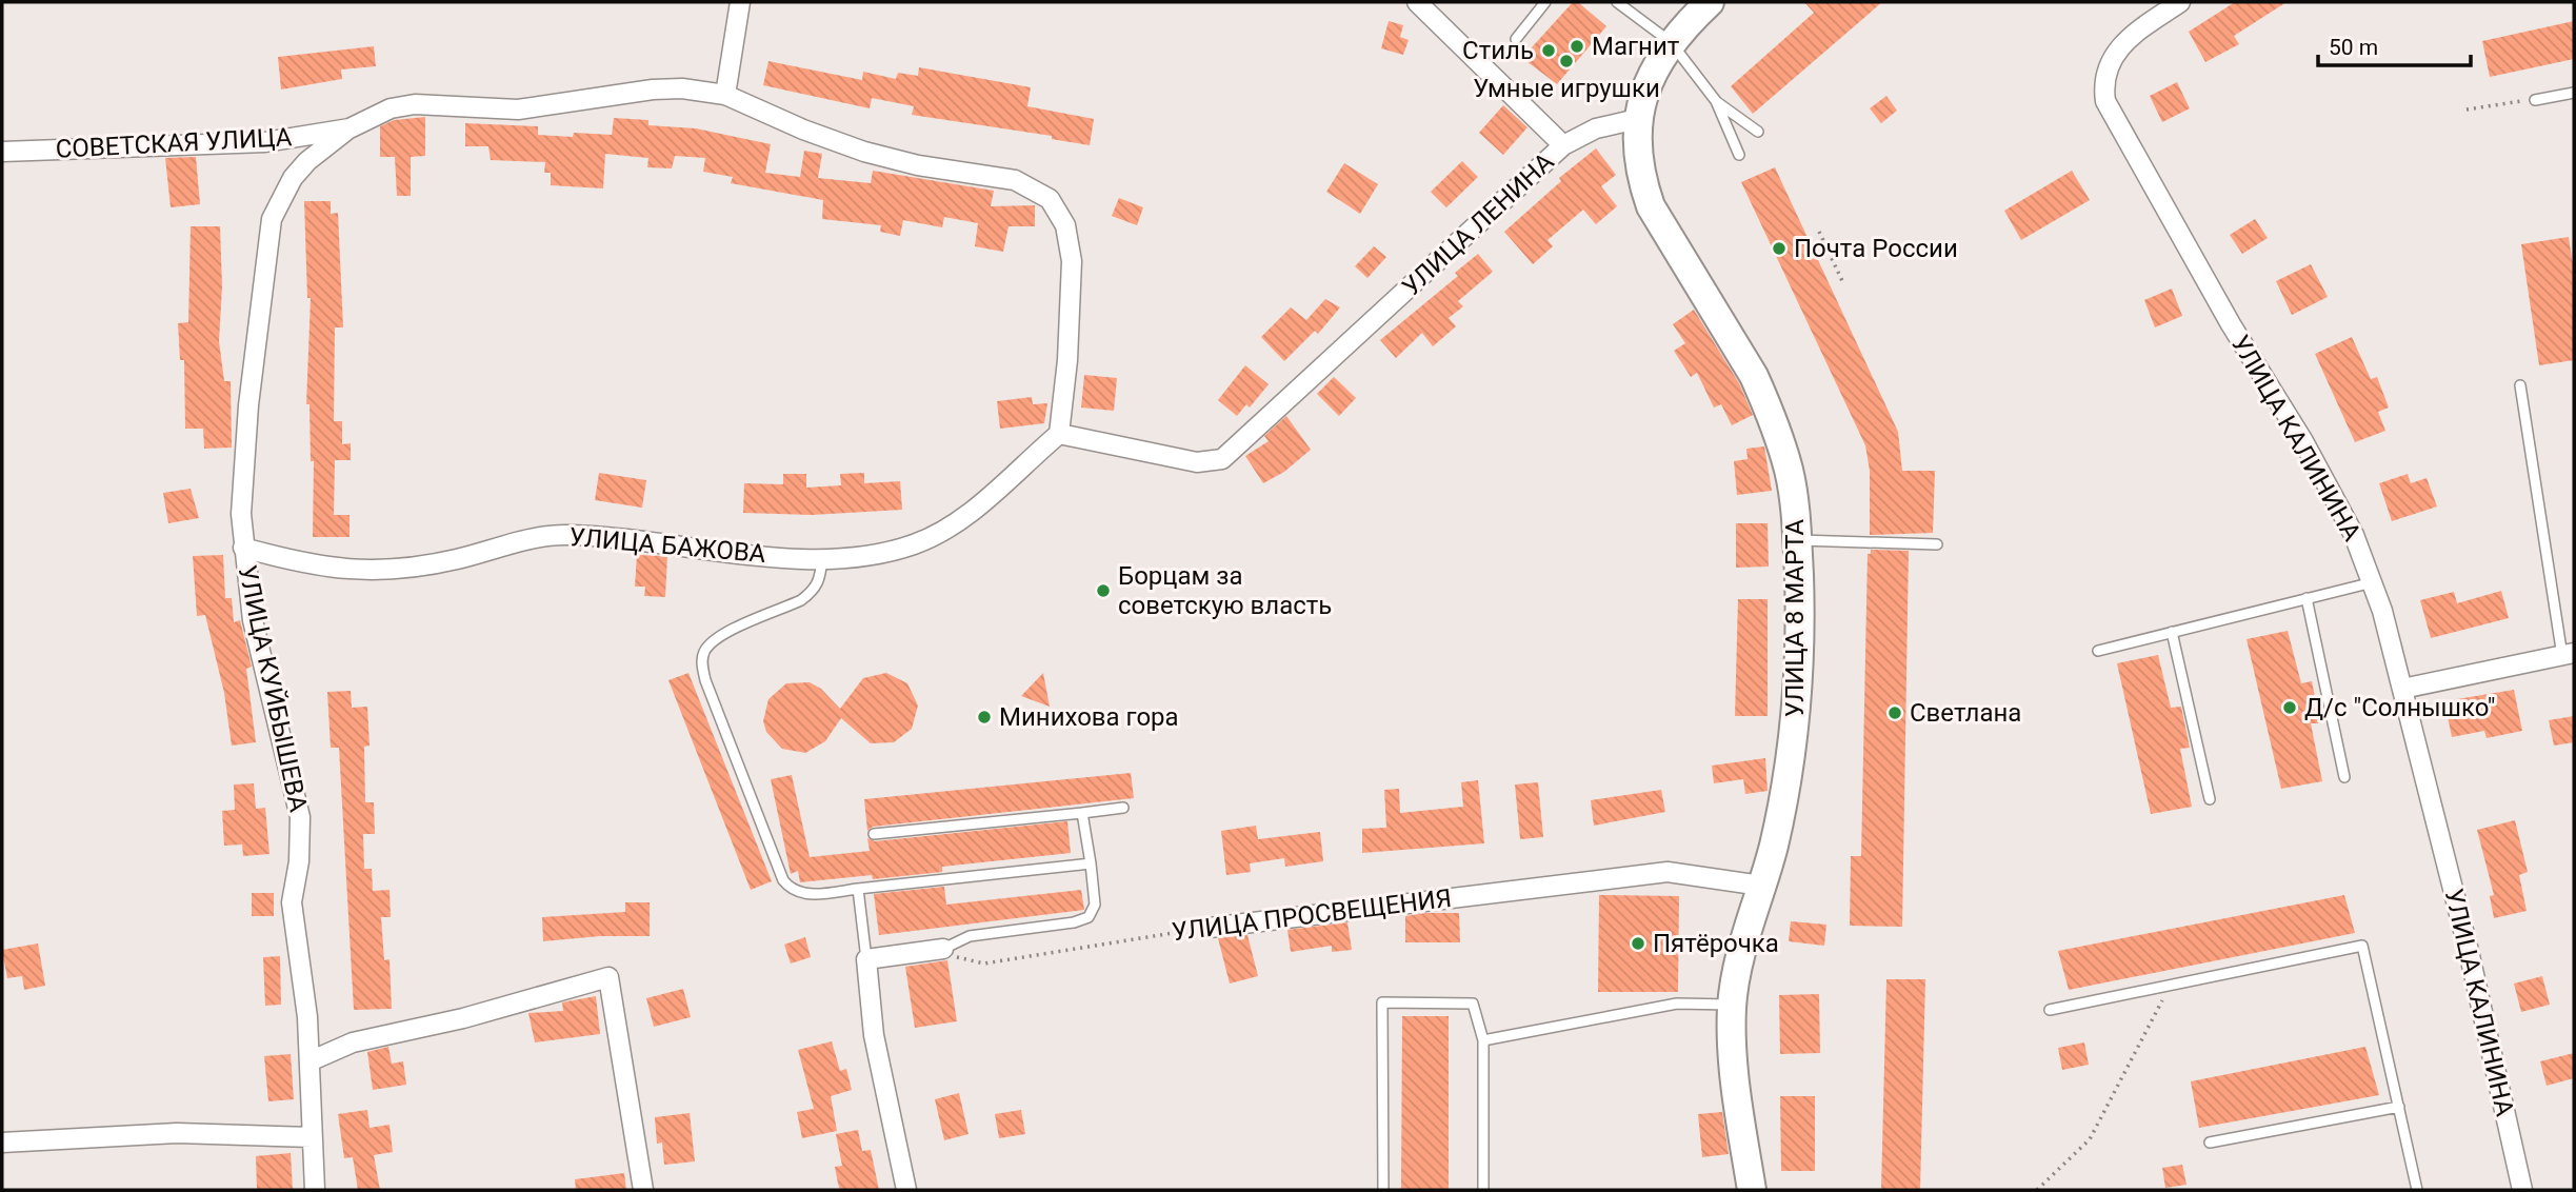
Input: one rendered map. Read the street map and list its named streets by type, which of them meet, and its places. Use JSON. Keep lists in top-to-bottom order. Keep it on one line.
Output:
{"streets":{"main road":["УЛИЦА 8 МАРТА"],"street":["СОВЕТСКАЯ УЛИЦА","УЛИЦА ЛЕНИНА","УЛИЦА КАЛИНИНА","УЛИЦА БАЖОВА","УЛИЦА КУЙБЫШЕВА","УЛИЦА ПРОСВЕЩЕНИЯ"]},"crossings":[["СОВЕТСКАЯ УЛИЦА","УЛИЦА ЛЕНИНА"],["СОВЕТСКАЯ УЛИЦА","УЛИЦА БАЖОВА"],["СОВЕТСКАЯ УЛИЦА","УЛИЦА КУЙБЫШЕВА"],["УЛИЦА ЛЕНИНА","УЛИЦА БАЖОВА"],["УЛИЦА ЛЕНИНА","УЛИЦА 8 МАРТА"],["УЛИЦА БАЖОВА","УЛИЦА КУЙБЫШЕВА"],["УЛИЦА 8 МАРТА","УЛИЦА ПРОСВЕЩЕНИЯ"]],"places":["Магнит","Стиль","Умные игрушки","Почта России","Борцам за советскую власть","Д/с \"Солнышко\"","Светлана","Минихова гора","Пятёрочка"],"scale_bar":"50 m"}
